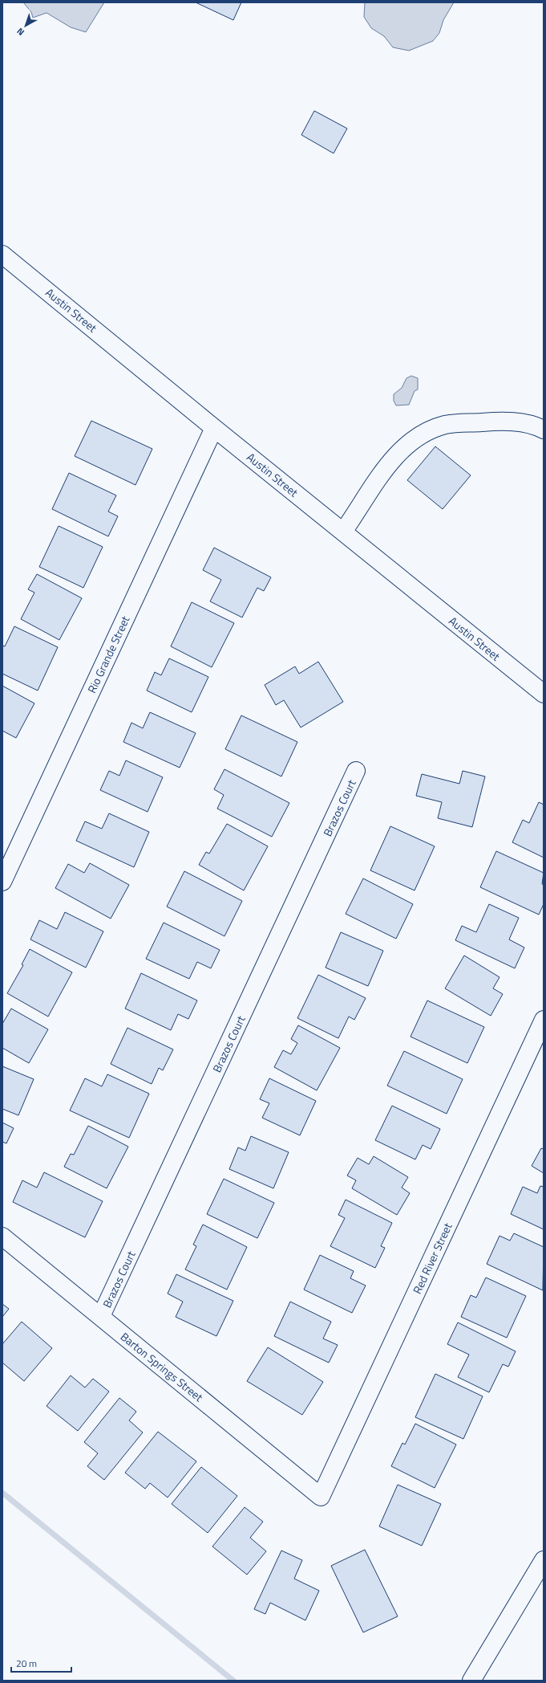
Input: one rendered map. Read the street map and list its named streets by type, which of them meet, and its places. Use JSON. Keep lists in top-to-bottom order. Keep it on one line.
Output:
{"streets":{"street":["Austin Street","Rio Grande Street","Brazos Court","Red River Street","Barton Springs Street"]},"crossings":[["Austin Street","Rio Grande Street"],["Brazos Court","Barton Springs Street"],["Red River Street","Barton Springs Street"]],"scale_bar":"20 m","north":"bottom left"}
